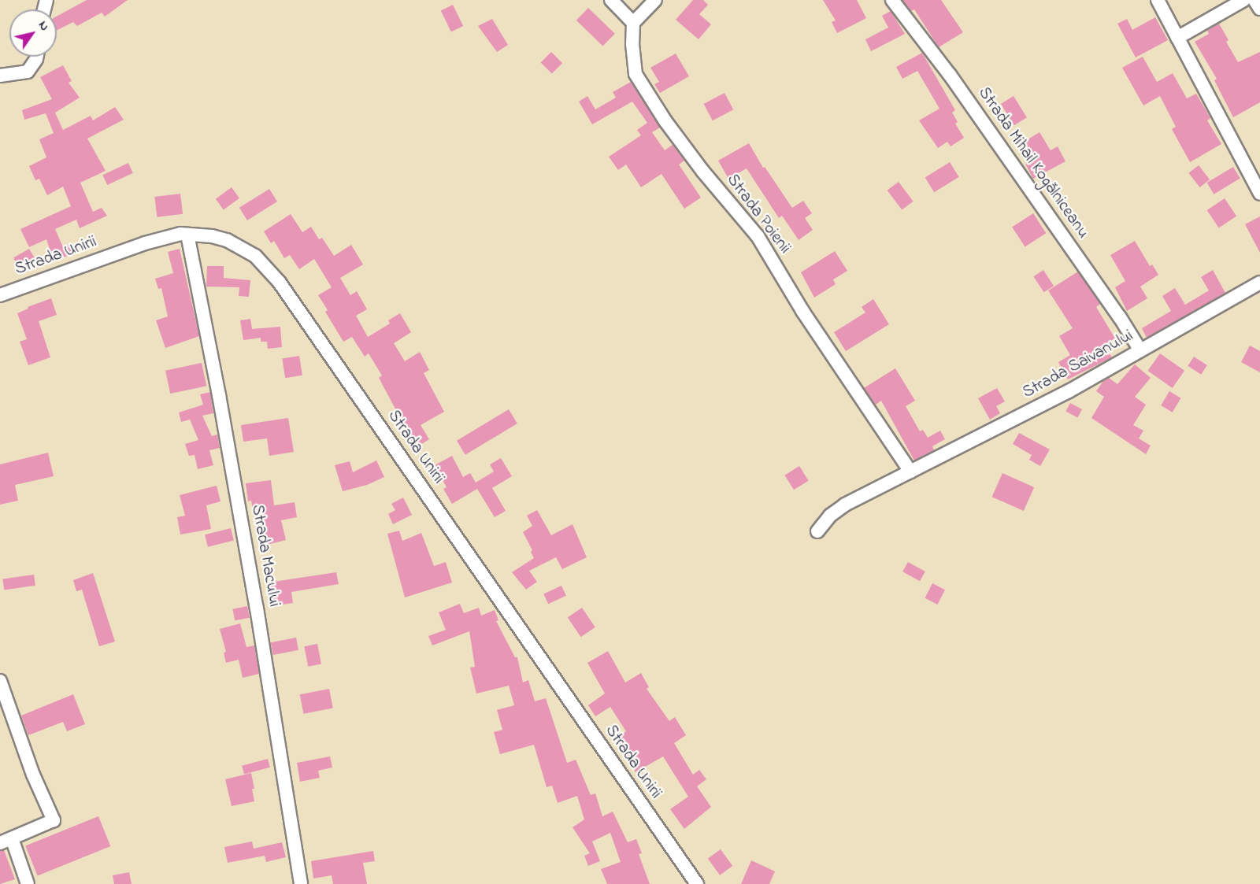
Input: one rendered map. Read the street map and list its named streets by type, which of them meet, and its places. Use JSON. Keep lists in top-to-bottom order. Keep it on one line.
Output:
{"streets":{"street":["Strada Mihail Kogălniceanu","Strada Poienii","Strada Unirii","Strada Saivanului","Strada Macului"]},"crossings":[["Strada Mihail Kogălniceanu","Strada Saivanului"],["Strada Poienii","Strada Saivanului"],["Strada Unirii","Strada Macului"]],"north":"top right"}
